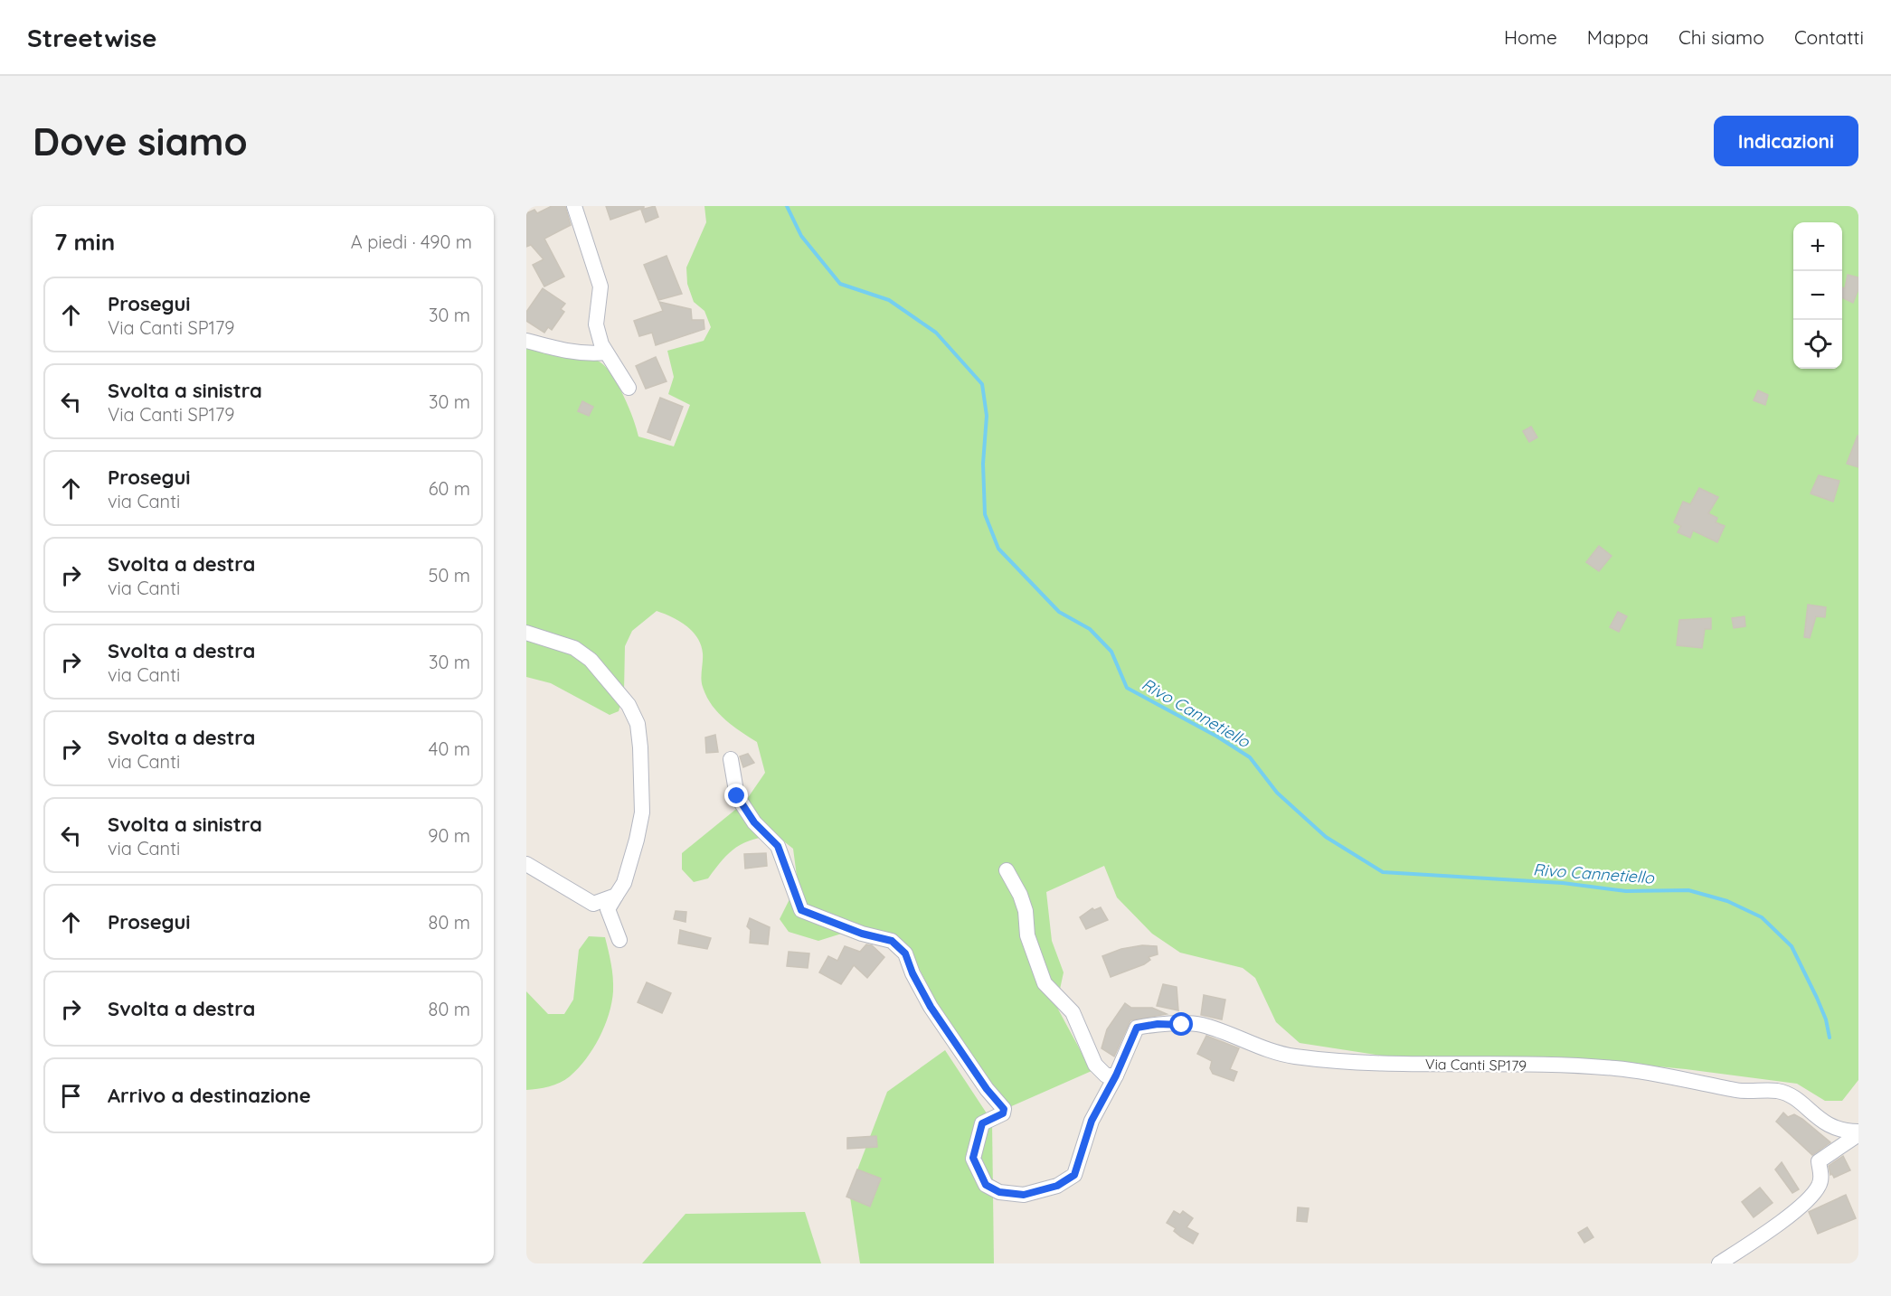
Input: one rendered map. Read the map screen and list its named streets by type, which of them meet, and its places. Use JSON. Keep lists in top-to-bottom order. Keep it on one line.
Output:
{"streets":{"street":["Via Canti SP179"]},"water":["Rivo Cannetiello"],"page":{"header":"Streetwise","nav":["Home","Mappa","Chi siamo","Contatti"],"buttons":"Indicazioni","title":"Dove siamo","heading":["7 min","A piedi · 490 m"],"map_buttons":["+","−"],"list":[["Prosegui","Via Canti SP179","30 m"],["Svolta a sinistra","Via Canti SP179","30 m"],["Prosegui","via Canti","60 m"],["Svolta a destra","via Canti","50 m"],["Svolta a destra","via Canti","30 m"],["Svolta a destra","via Canti","40 m"],["Svolta a sinistra","via Canti","90 m"],["Prosegui","80 m"],["Svolta a destra","80 m"],"Arrivo a destinazione"]}}
